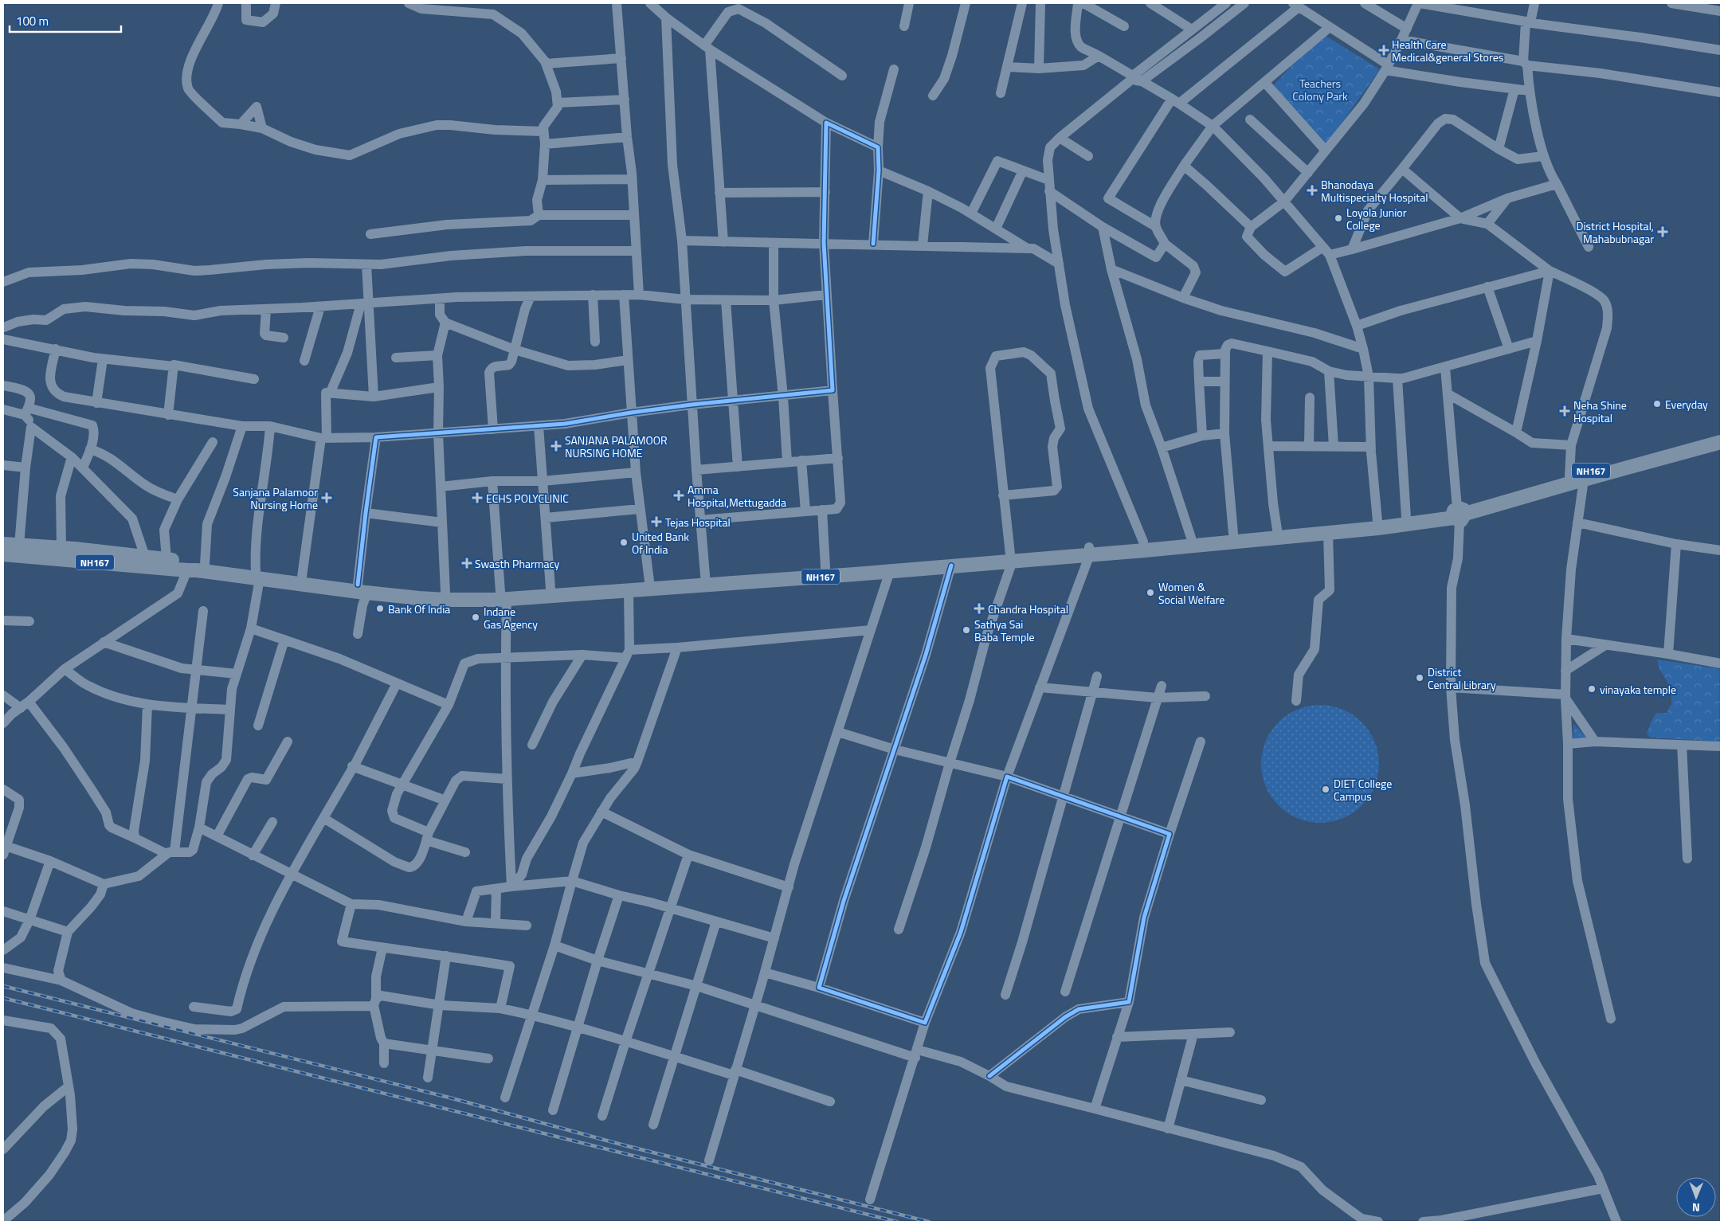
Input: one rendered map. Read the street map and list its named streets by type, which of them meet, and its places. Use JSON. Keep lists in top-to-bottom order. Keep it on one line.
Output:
{"streets":{"highway":["NH167"]},"parks":["Teachers Colony Park"],"places":{"health":["Health Care Medical&general Stores","Bhanodaya Multispecialty Hospital","District Hospital, Mahabubnagar","Neha Shine Hospital","SANJANA PALAMOOR NURSING HOME","Amma Hospital,Mettugadda","Sanjana Palamoor Nursing Home","ECHS POLYCLINIC","Tejas Hospital","Swasth Pharmacy","Chandra Hospital"],"other":["Loyola Junior College","Everyday","United Bank Of India","Women & Social Welfare","Bank Of India","Indane Gas Agency","Sathya Sai Baba Temple","District Central Library","vinayaka temple","DIET College Campus"]},"scale_bar":"100 m","north":"bottom"}
